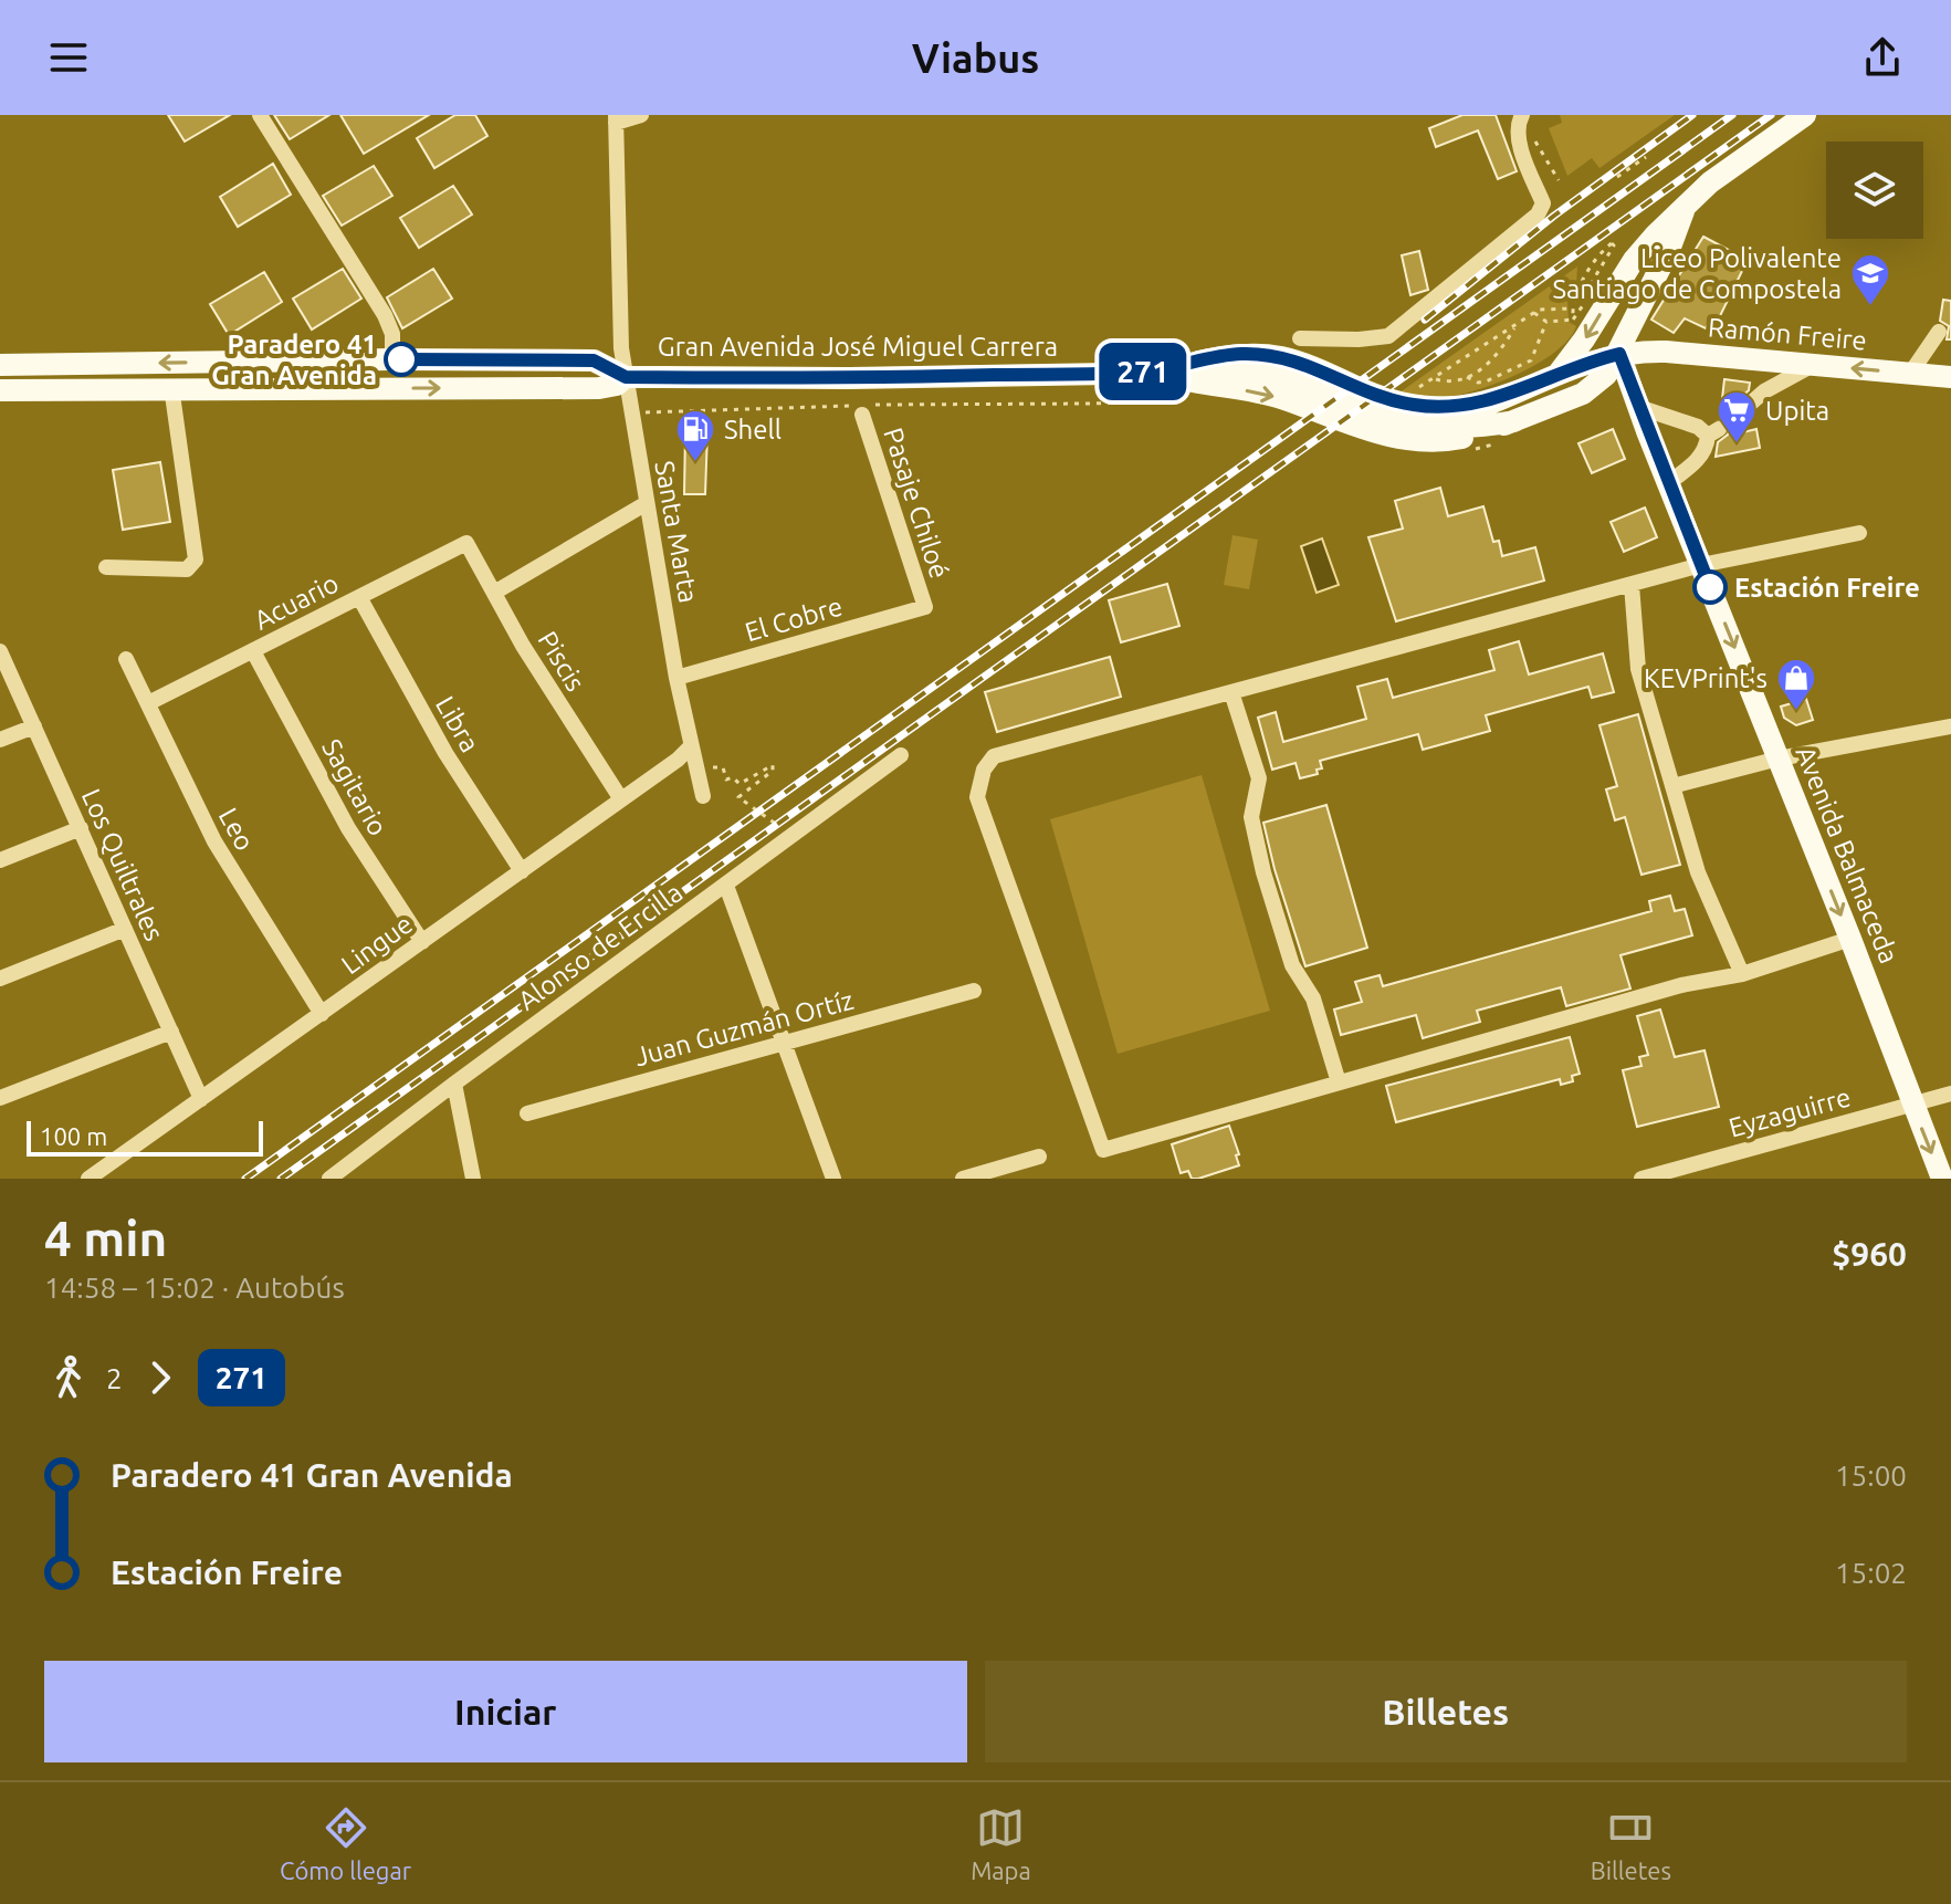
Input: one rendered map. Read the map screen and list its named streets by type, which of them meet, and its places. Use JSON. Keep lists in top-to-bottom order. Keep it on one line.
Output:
{"streets":{"main road":["Ramón Freire","Gran Avenida José Miguel Carrera","Avenida Balmaceda"],"street":["Pasaje Chiloé","Santa Marta","Acuario","El Cobre","Piscis","Libra","Sagitario","Leo","Los Quiltrales","Lingue","Alonso de Ercilla","Juan Guzmán Ortíz","Eyzaguirre"]},"crossings":[["Ramón Freire","Gran Avenida José Miguel Carrera"],["Ramón Freire","Avenida Balmaceda"],["Gran Avenida José Miguel Carrera","Santa Marta"],["Gran Avenida José Miguel Carrera","Avenida Balmaceda"],["Pasaje Chiloé","El Cobre"],["Santa Marta","El Cobre"],["Santa Marta","Lingue"],["Acuario","Piscis"],["Acuario","Libra"],["Acuario","Sagitario"],["Acuario","Leo"],["Piscis","Lingue"],["Libra","Lingue"],["Sagitario","Lingue"],["Leo","Lingue"],["Avenida Balmaceda","Eyzaguirre"],["Los Quiltrales","Lingue"]],"one_way":["Avenida Balmaceda"],"places":{"school or university":["Liceo Polivalente Santiago de Compostela"],"other":["Paradero 41 Gran Avenida","Estación Freire"],"supermarket":["Upita"],"fuel station":["Shell"],"shop":["KEVPrint's"]},"lines":["bus line 271"],"scale_bar":"100 m","page":{"header":"Viabus","on_map":"271","scale":"100 m","heading":["4 min","14:58 – 15:02 · Autobús","$960"],"legs":["2","271"],"list":[{"name":"Paradero 41 Gran Avenida","value":"15:00"},{"name":"Estación Freire","value":"15:02"}],"buttons":["Iniciar","Billetes"],"tabs":["Cómo llegar","Mapa","Billetes"]}}
